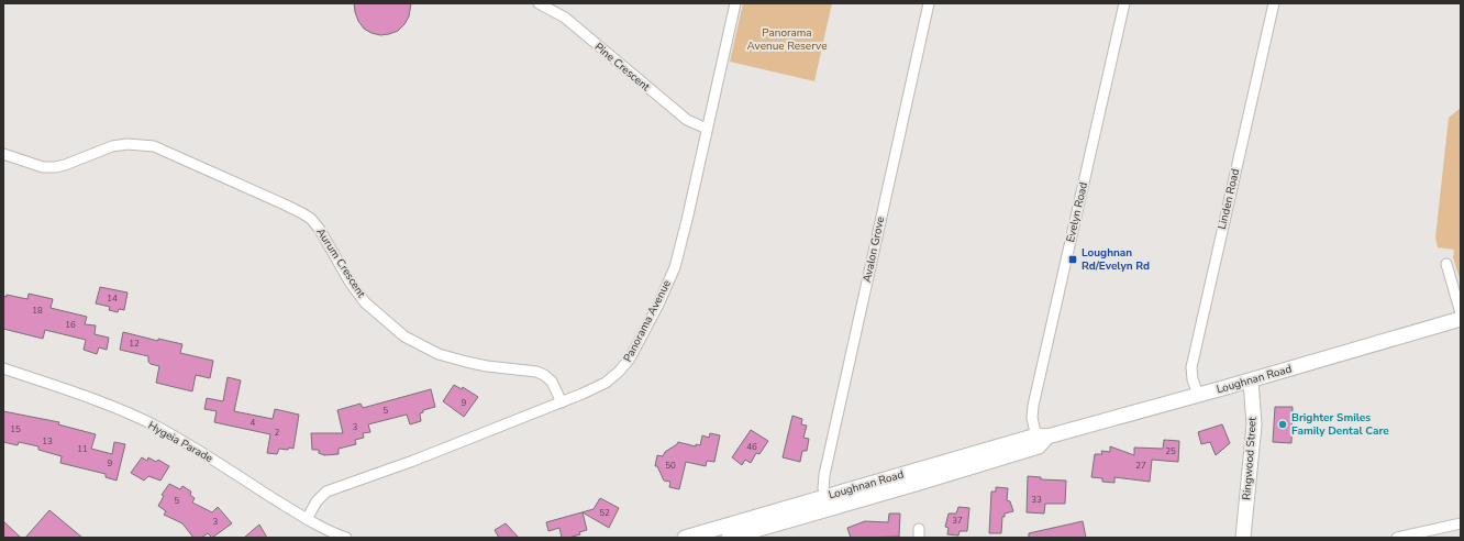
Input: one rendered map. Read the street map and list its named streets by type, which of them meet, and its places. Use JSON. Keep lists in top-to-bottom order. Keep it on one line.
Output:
{"streets":{"main road":["Loughnan Road","Ringwood Street"],"street":["Pine Crescent","Linden Road","Evelyn Road","Avalon Grove","Aurum Crescent","Panorama Avenue","Hygeia Parade"]},"crossings":[["Pine Crescent","Panorama Avenue"],["Linden Road","Loughnan Road"],["Evelyn Road","Loughnan Road"],["Avalon Grove","Loughnan Road"],["Aurum Crescent","Panorama Avenue"],["Panorama Avenue","Hygeia Parade"],["Loughnan Road","Ringwood Street"]],"parks":["Panorama Avenue Reserve"],"places":{"transit":["Loughnan Rd/Evelyn Rd"],"other":["Brighter Smiles Family Dental Care"]},"house_numbers":["14","18","16","12","9","5","4","3","15","2","13","46","11","25","9","50","27","33","5","52","37","3"]}
